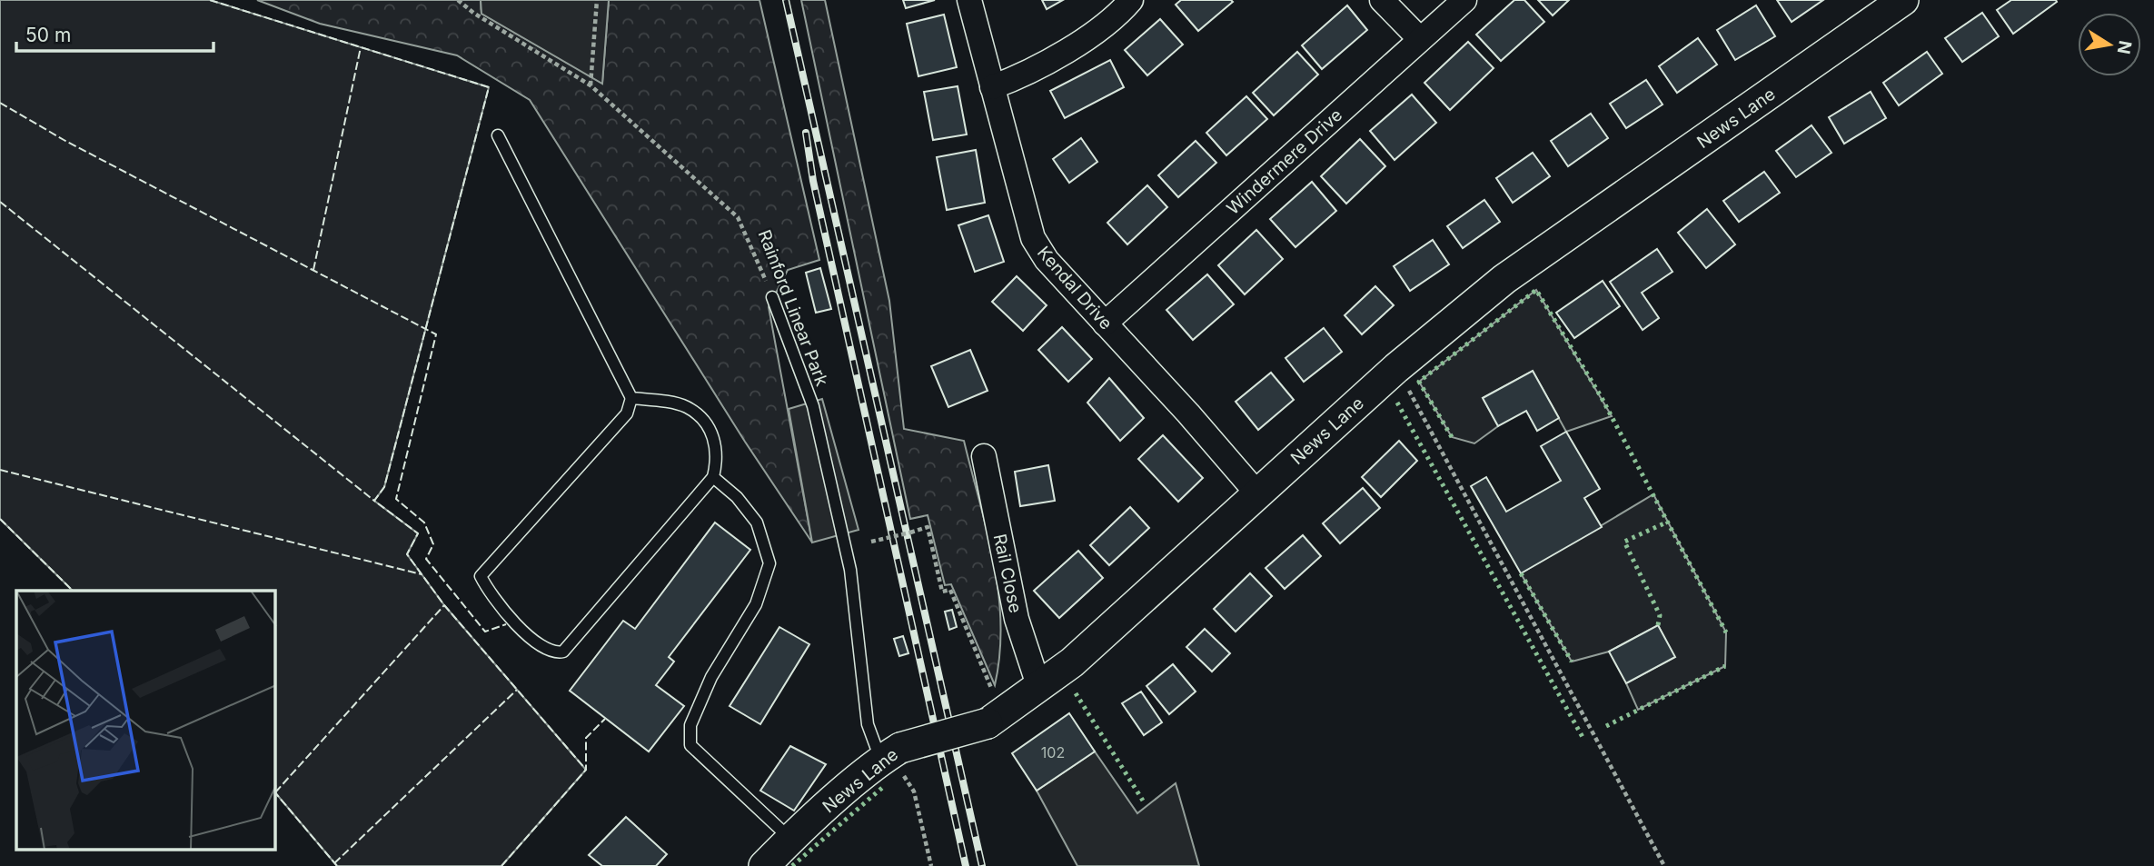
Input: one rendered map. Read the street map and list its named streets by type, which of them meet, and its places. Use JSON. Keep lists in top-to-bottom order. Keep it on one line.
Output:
{"streets":{"street":["News Lane","Windermere Drive","Kendal Drive","Rail Close"],"lane":["Rainford Linear Park"]},"crossings":[["News Lane","Kendal Drive"],["News Lane","Rainford Linear Park"],["News Lane","Rail Close"],["Windermere Drive","Kendal Drive"]],"house_numbers":["102"],"scale_bar":"50 m","north":"right"}
